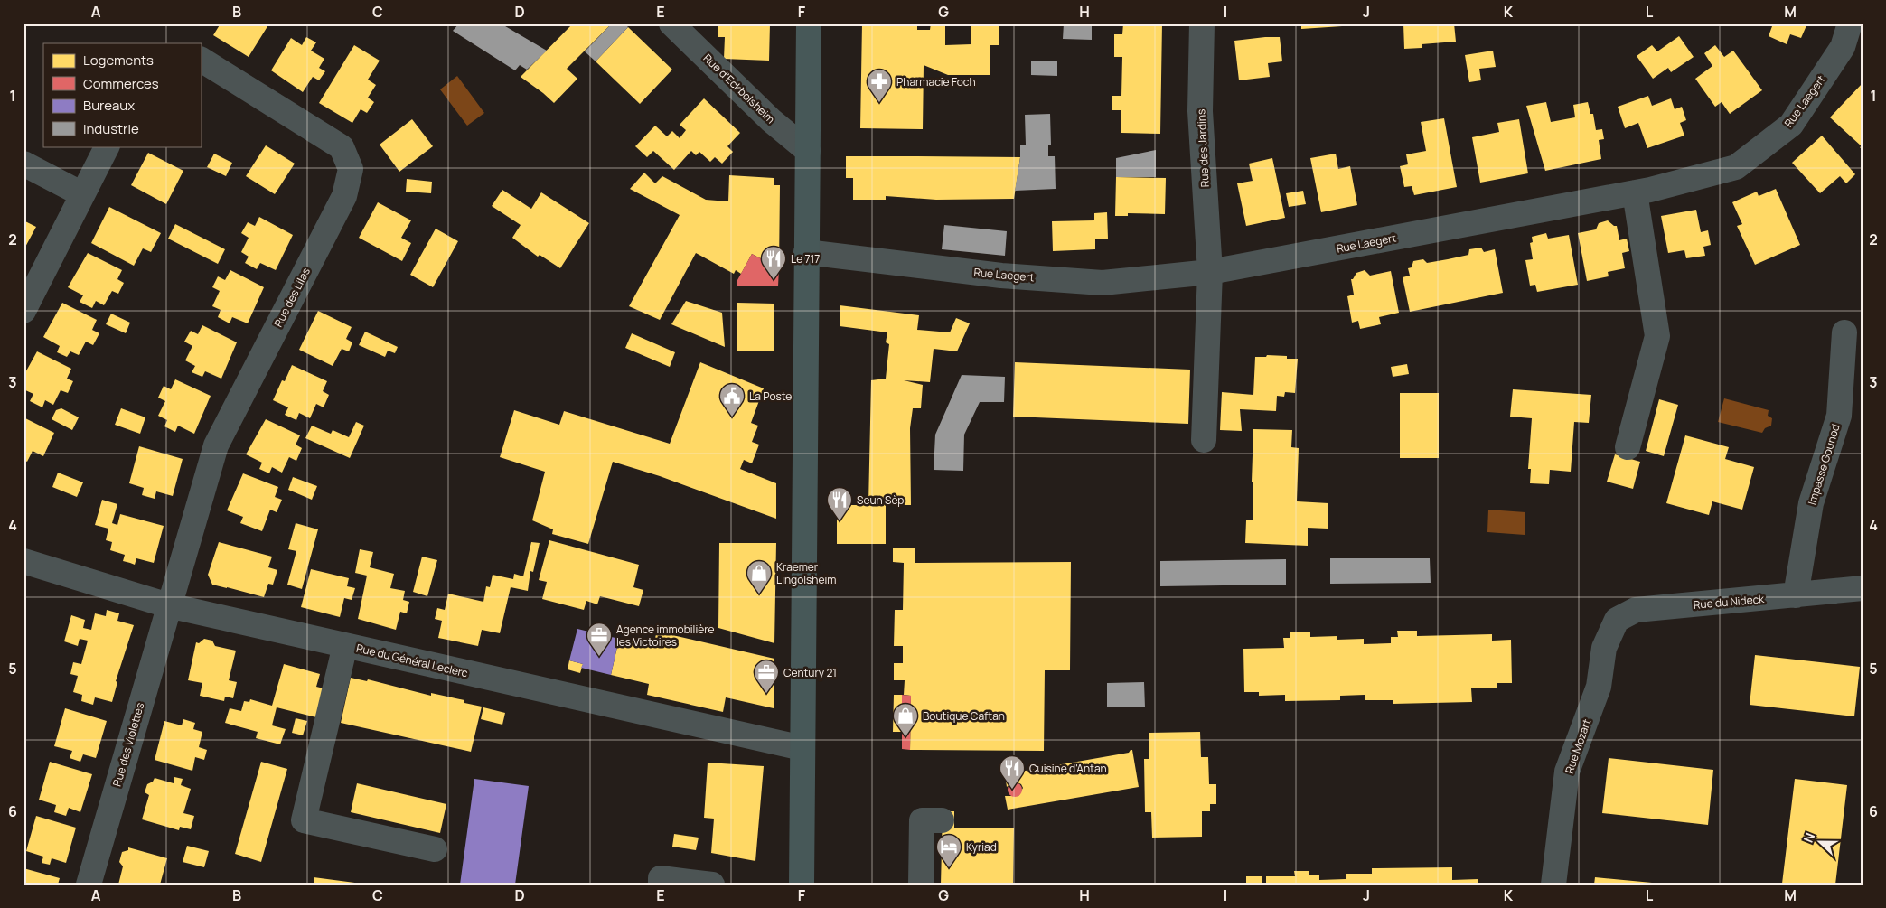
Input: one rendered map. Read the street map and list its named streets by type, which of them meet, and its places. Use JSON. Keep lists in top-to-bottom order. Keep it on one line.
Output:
{"streets":{"street":["Rue d'Eckbolsheim","Rue Laegert","Rue des Jardins","Rue des Lilas","Impasse Gounod","Rue du Nideck","Rue du Général Leclerc","Rue des Violettes","Rue Mozart"]},"crossings":[["Rue Laegert","Rue des Jardins"],["Rue des Lilas","Rue du Général Leclerc"],["Rue des Lilas","Rue des Violettes"],["Impasse Gounod","Rue du Nideck"],["Rue du Nideck","Rue Mozart"],["Rue du Général Leclerc","Rue des Violettes"]],"places":{"pharmacy":["Pharmacie Foch"],"restaurant":["Le 717","Seun Sèp","Cuisine d'Antan"],"public building":["La Poste"],"shop":["Kraemer Lingolsheim","Boutique Caftan"],"office":["Agence immobilière les Victoires","Century 21"],"hotel":["Kyriad"]},"legend":["Logements","Commerces","Bureaux","Industrie"],"north":"left","grid":{"columns":["A","B","C","D","E","F","G","H","I","J","K","L","M"],"rows":["1","2","3","4","5","6"]}}
